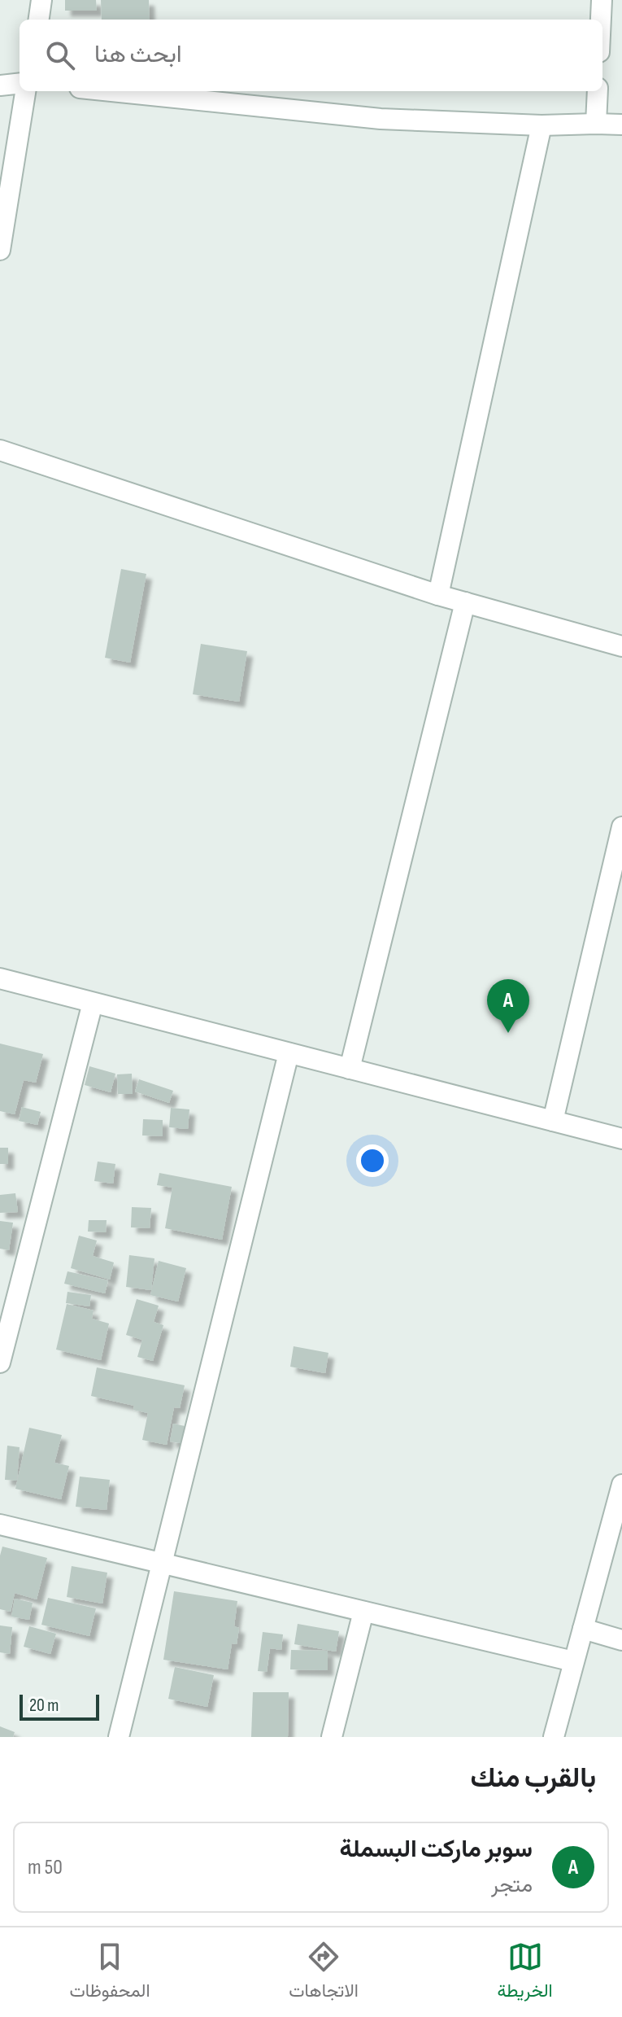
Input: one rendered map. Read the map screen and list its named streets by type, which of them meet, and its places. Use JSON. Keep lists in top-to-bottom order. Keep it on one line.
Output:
{"scale_bar":"20 m","page":{"search":"ابحث هنا","pins":"A","scale":"20 m","heading":"بالقرب منك","list":[{"mark":"A","name":"سوبر ماركت البسملة","note":"متجر","value":"50 m"}],"nav":["الخريطة","الاتجاهات","المحفوظات"]}}
